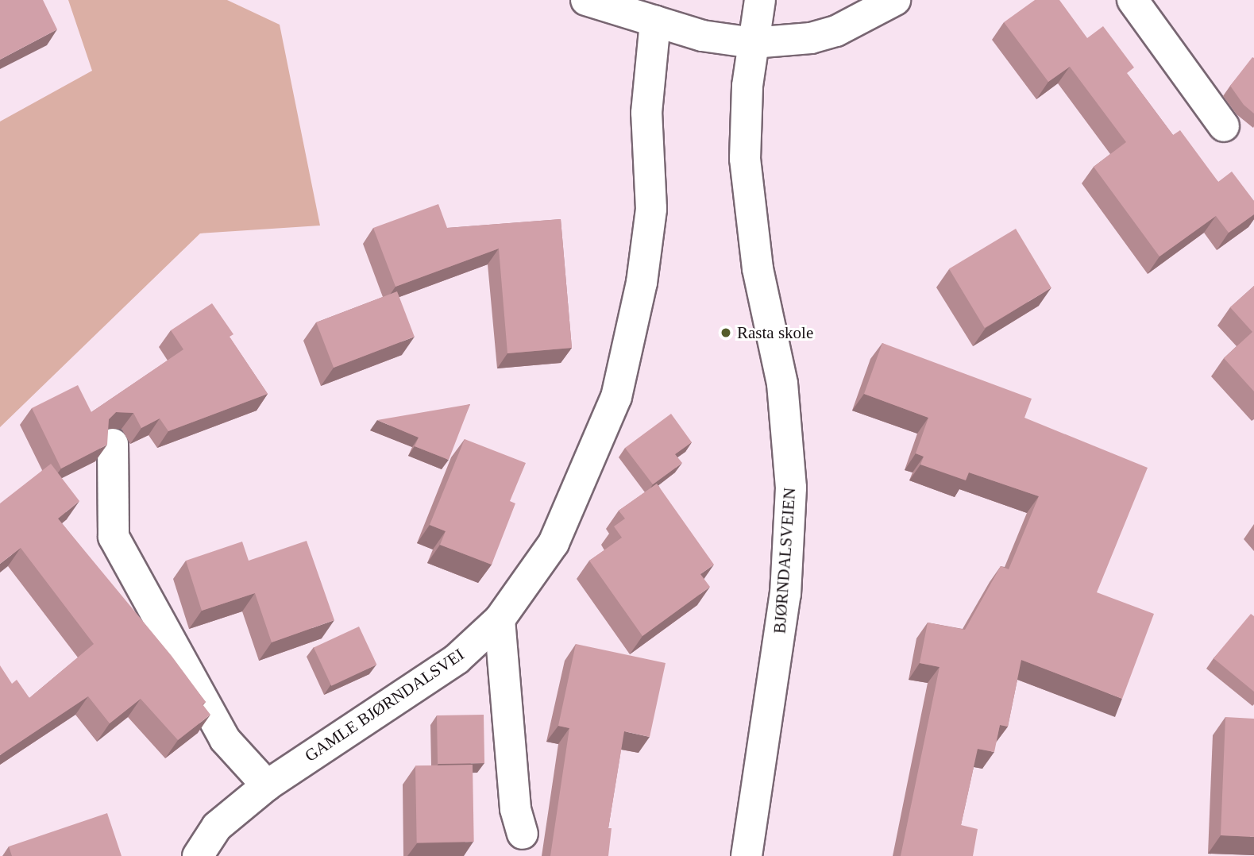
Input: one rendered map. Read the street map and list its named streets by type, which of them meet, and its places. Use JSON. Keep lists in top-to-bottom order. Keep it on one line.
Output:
{"streets":{"street":["BJØRNDALSVEIEN","GAMLE BJØRNDALSVEI"]},"places":["Rasta skole"]}
